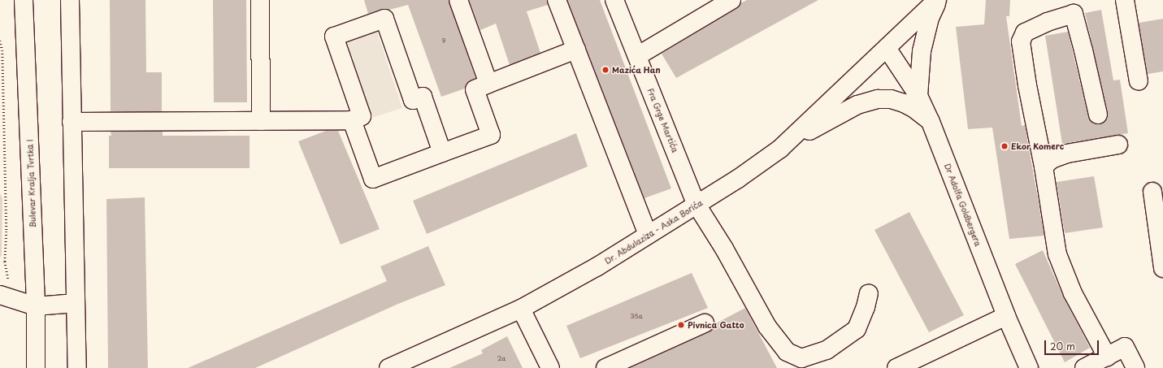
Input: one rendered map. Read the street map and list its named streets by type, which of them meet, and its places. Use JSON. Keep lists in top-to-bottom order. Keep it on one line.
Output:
{"streets":{"street":["Fra Grge Martića","Bulevar Kralja Tvrtka I","Dr Adolfa Goldbergera","Dr. Abdulaziza - Aska Borića"]},"crossings":[["Fra Grge Martića","Dr. Abdulaziza - Aska Borića"],["Dr Adolfa Goldbergera","Dr. Abdulaziza - Aska Borića"]],"places":["Mazića Han","Ekor Komerc","Pivnica Gatto"],"house_numbers":["9","35a","2a"],"scale_bar":"20 m"}
